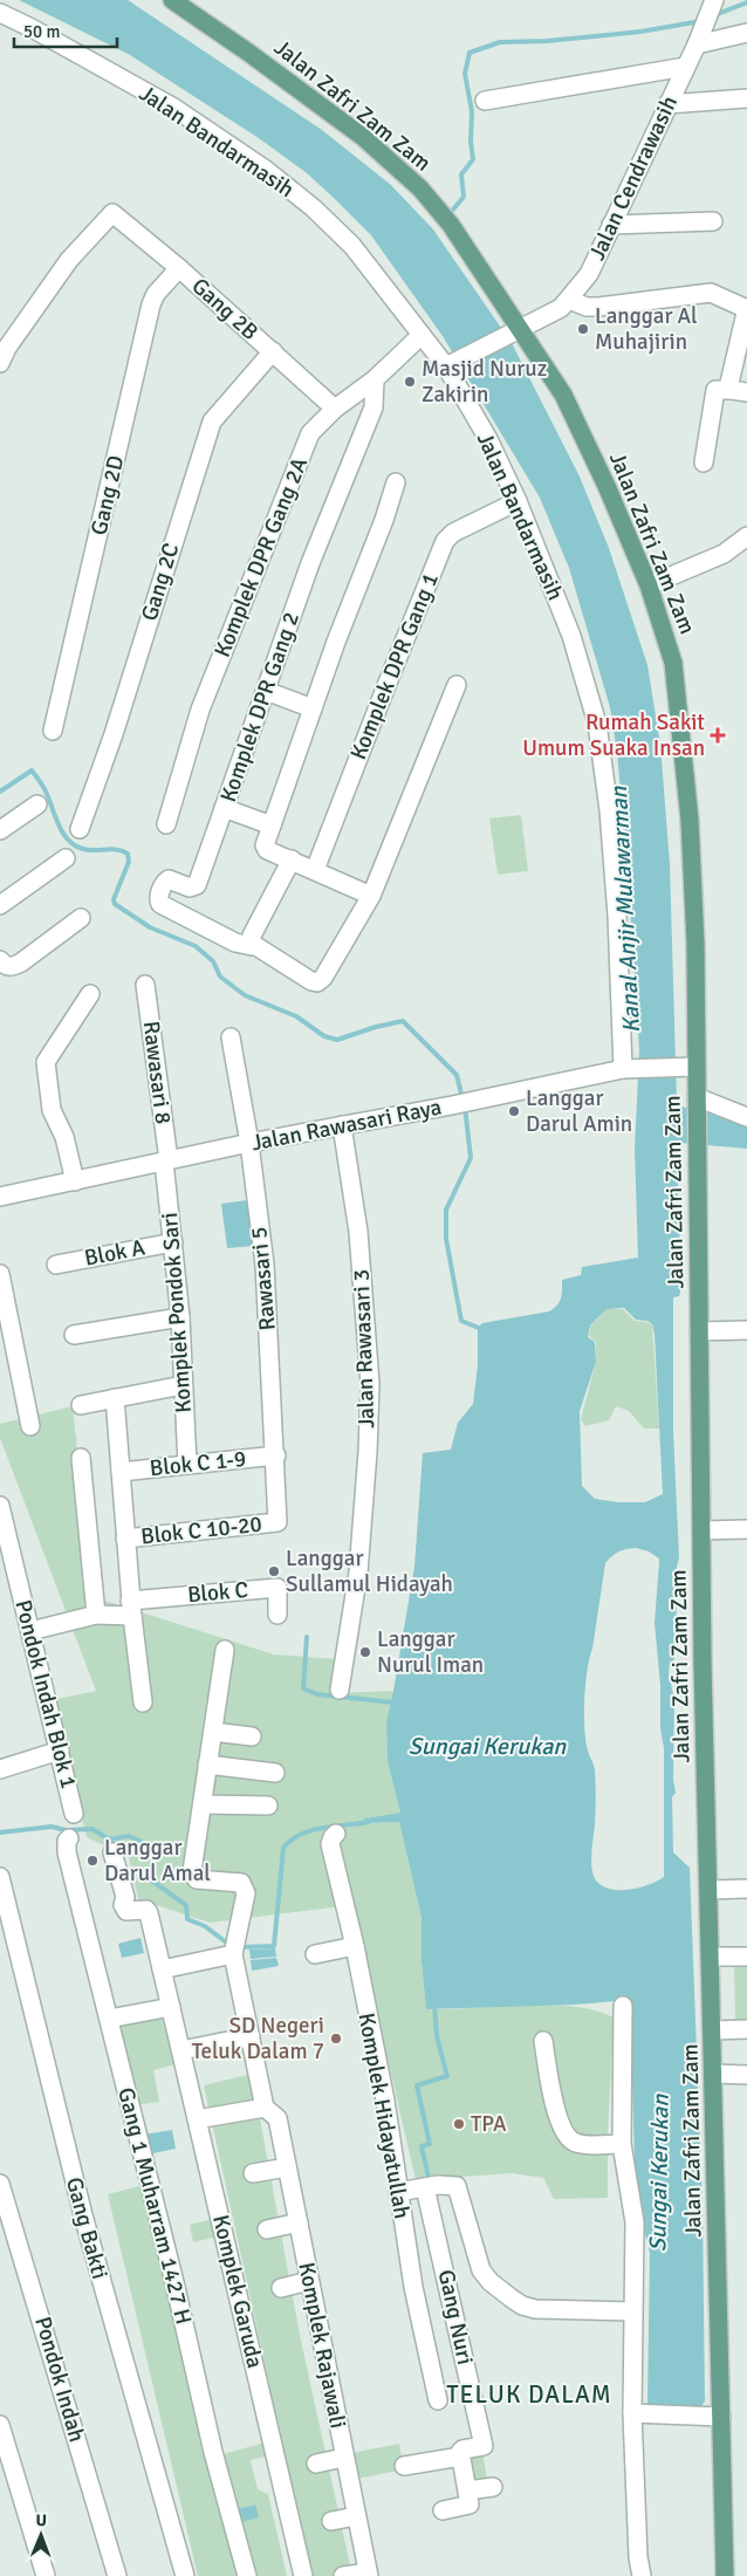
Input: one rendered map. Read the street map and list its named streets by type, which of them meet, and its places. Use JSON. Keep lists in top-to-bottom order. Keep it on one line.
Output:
{"streets":{"main road":["Jalan Zafri Zam Zam"],"street":["Jalan Bandarmasih","Jalan Cendrawasih","Gang 2B","Gang 2D","Komplek DPR Gang 2A","Gang 2C","Komplek DPR Gang 1","Komplek DPR Gang 2","Rawasari 8","Jalan Rawasari Raya","Blok A","Rawasari 5","Komplek Pondok Sari","Jalan Rawasari 3","Blok C 1-9","Blok C 10-20","Blok C","Pondok Indah Blok 1","Komplek Hidayatullah","Gang 1 Muharram 1427 H","Gang Bakti","Komplek Garuda","Gang Nuri","Komplek Rajawali","Pondok Indah"]},"crossings":[["Jalan Zafri Zam Zam","Jalan Cendrawasih"],["Jalan Zafri Zam Zam","Jalan Rawasari Raya"],["Jalan Bandarmasih","Jalan Cendrawasih"],["Jalan Bandarmasih","Komplek DPR Gang 2A"],["Jalan Bandarmasih","Komplek DPR Gang 1"],["Jalan Bandarmasih","Jalan Rawasari Raya"],["Gang 2B","Gang 2D"],["Gang 2B","Komplek DPR Gang 2A"],["Gang 2B","Gang 2C"],["Komplek DPR Gang 2A","Komplek DPR Gang 2"],["Rawasari 8","Jalan Rawasari Raya"],["Rawasari 8","Komplek Pondok Sari"],["Jalan Rawasari Raya","Rawasari 5"],["Jalan Rawasari Raya","Komplek Pondok Sari"],["Jalan Rawasari Raya","Jalan Rawasari 3"],["Blok A","Komplek Pondok Sari"],["Rawasari 5","Blok C 1-9"],["Rawasari 5","Blok C 10-20"],["Komplek Pondok Sari","Blok C 1-9"]],"districts":["TELUK DALAM"],"water":["Kanal Anjir Mulawarman","Sungai Kerukan"],"places":{"other":["Langgar Al Muhajirin","Masjid Nuruz Zakirin","Langgar Darul Amin","Langgar Sullamul Hidayah","Langgar Nurul Iman","Langgar Darul Amal","SD Negeri Teluk Dalam 7","TPA"],"health":["Rumah Sakit Umum Suaka Insan"]},"scale_bar":"50 m","north":"top"}
